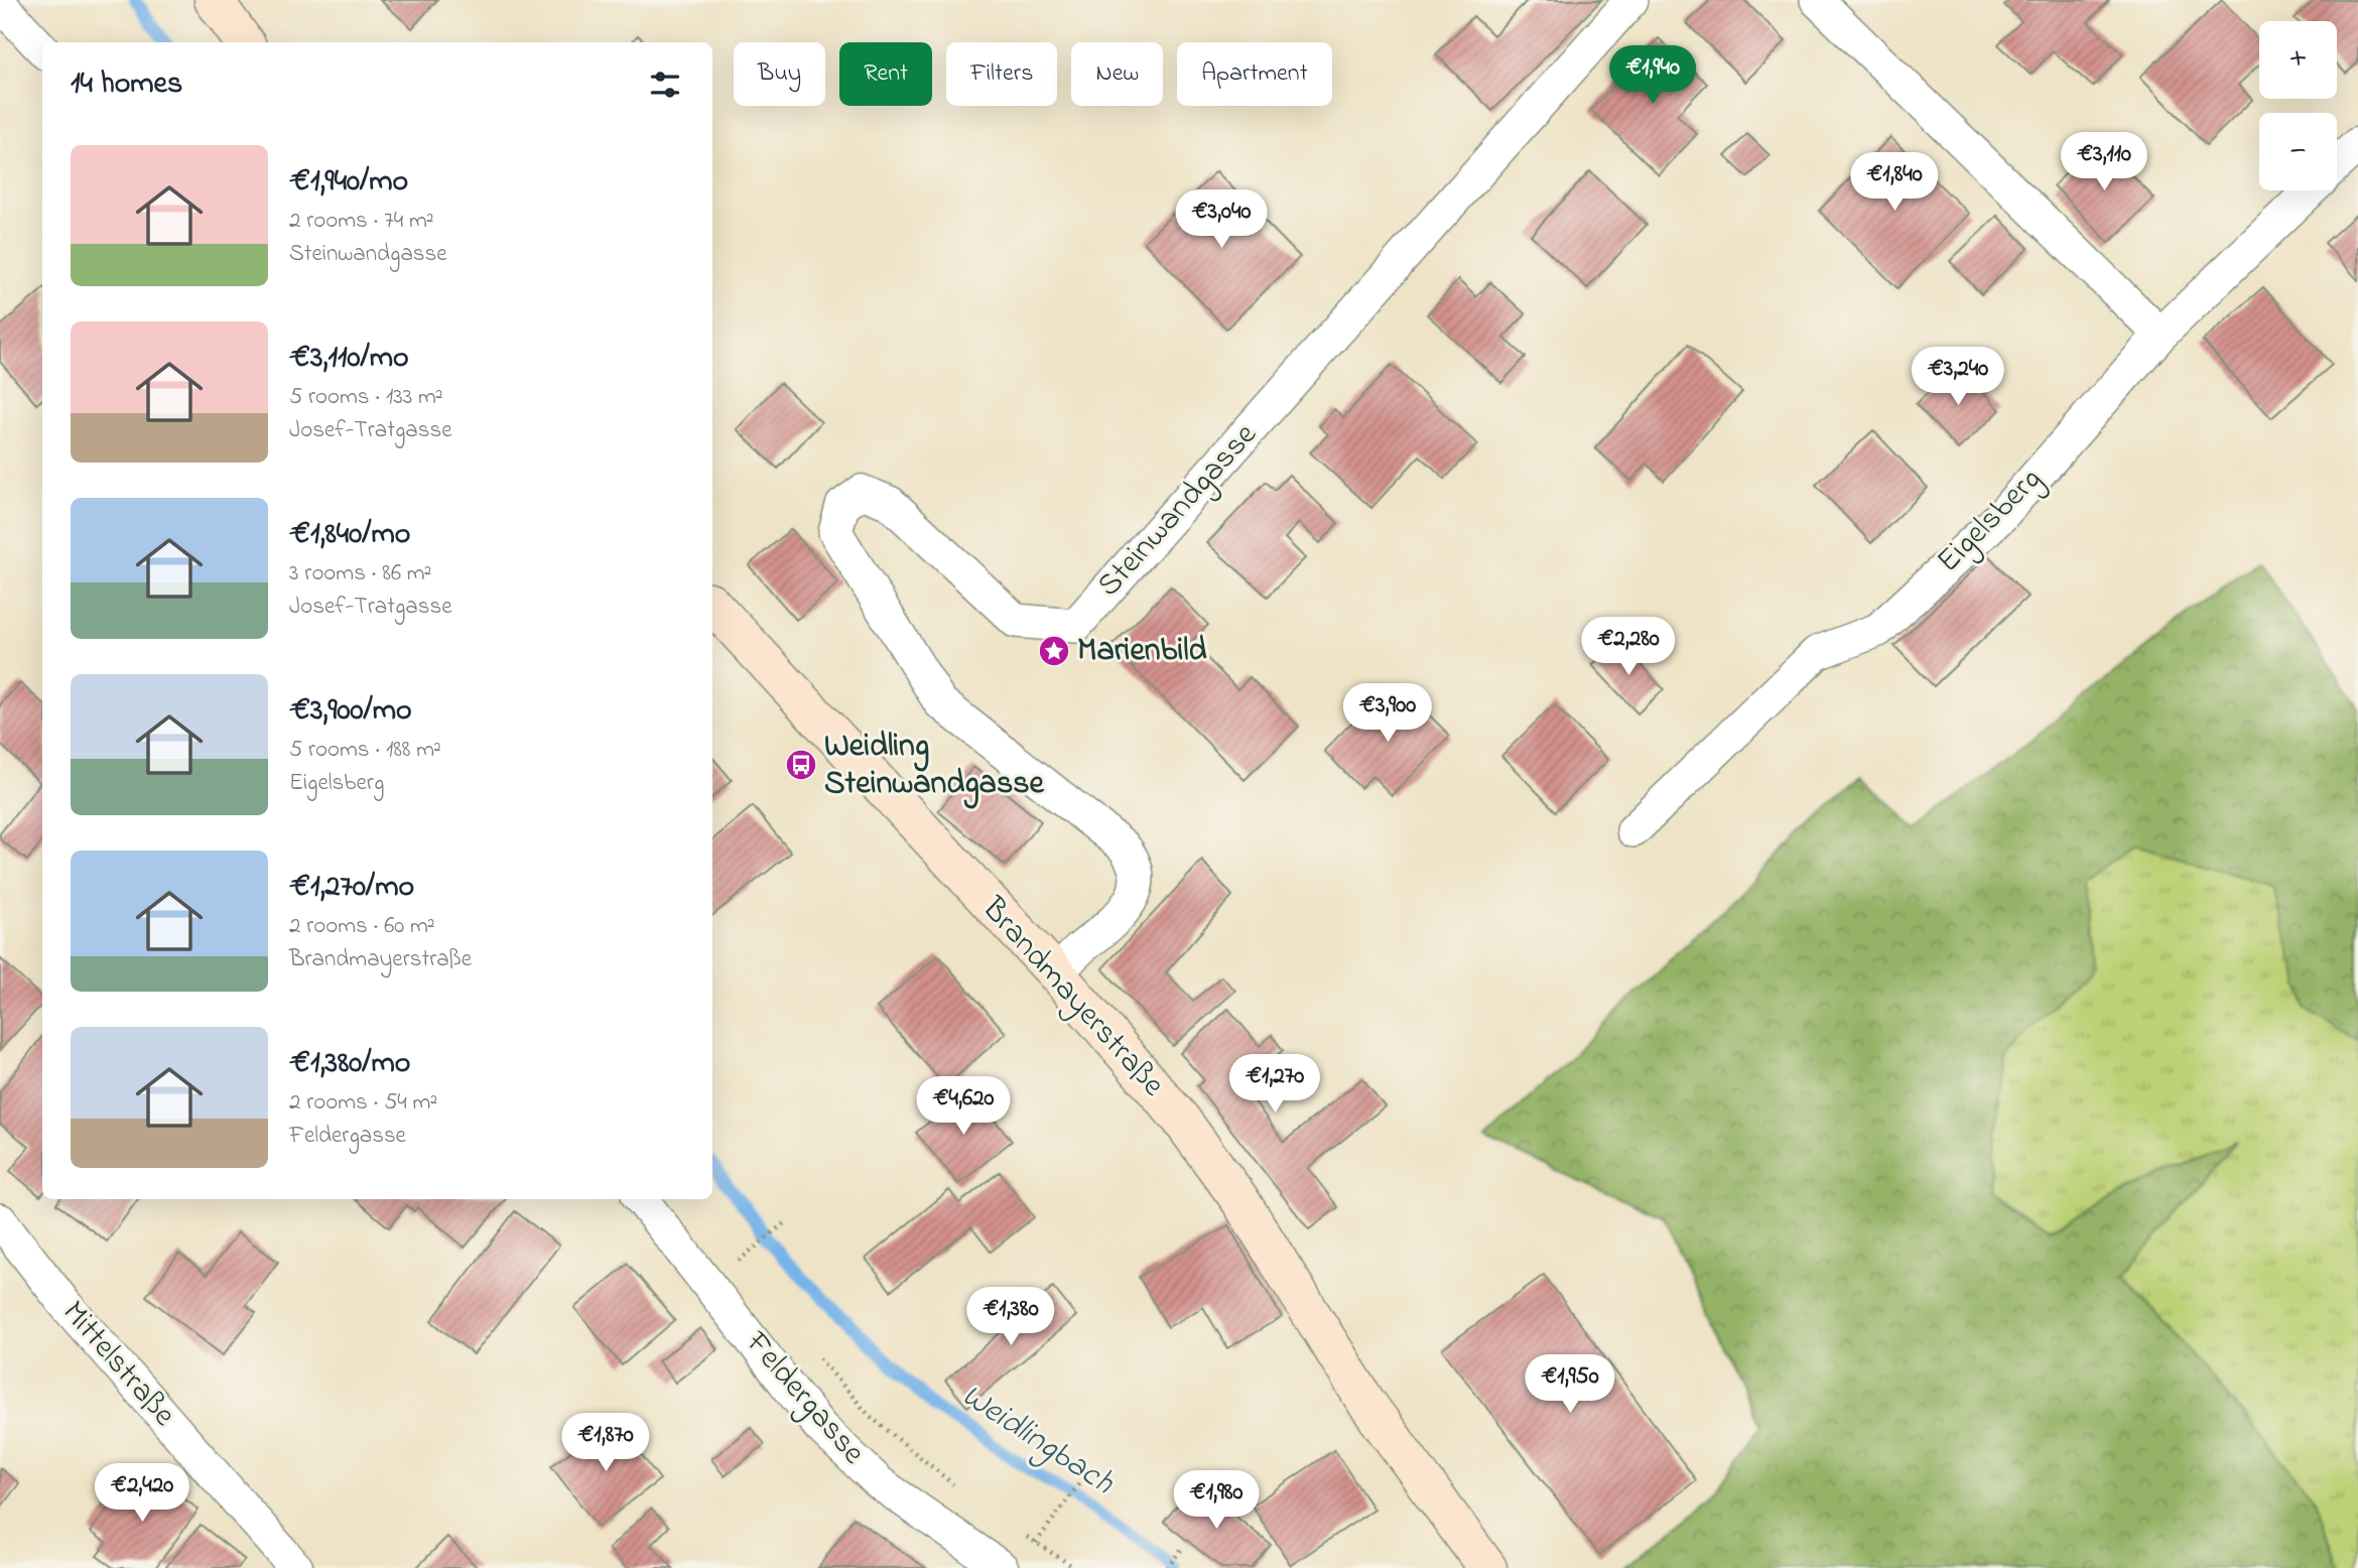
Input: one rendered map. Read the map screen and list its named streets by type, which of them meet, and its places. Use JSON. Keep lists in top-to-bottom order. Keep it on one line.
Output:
{"streets":{"main road":["Brandmayerstraße"],"street":["Steinwandgasse","Eigelsberg","Mittelstraße","Feldergasse"]},"crossings":[["Steinwandgasse","Brandmayerstraße"]],"water":["Weidlingbach"],"places":{"place":["Marienbild"],"bus stop":["Weidling Steinwandgasse"]},"page":{"map_buttons":["+","−"],"chip":["Buy","Rent","Filters","New","Apartment"],"heading":"14 homes","price":["€1,940","€3,110","€1,840","€3,040","€3,240","€2,280","€3,900","€1,270","€4,620","€1,380","€1,950","€1,870","€2,420","€1,980"],"list":[{"name":"€1,940/mo","note":"2 rooms · 74 m² · Steinwandgasse"},{"name":"€3,110/mo","note":"5 rooms · 133 m² · Josef-Tratgasse"},{"name":"€1,840/mo","note":"3 rooms · 86 m² · Josef-Tratgasse"},{"name":"€3,900/mo","note":"5 rooms · 188 m² · Eigelsberg"},{"name":"€1,270/mo","note":"2 rooms · 60 m² · Brandmayerstraße"},{"name":"€1,380/mo","note":"2 rooms · 54 m² · Feldergasse"}]}}
